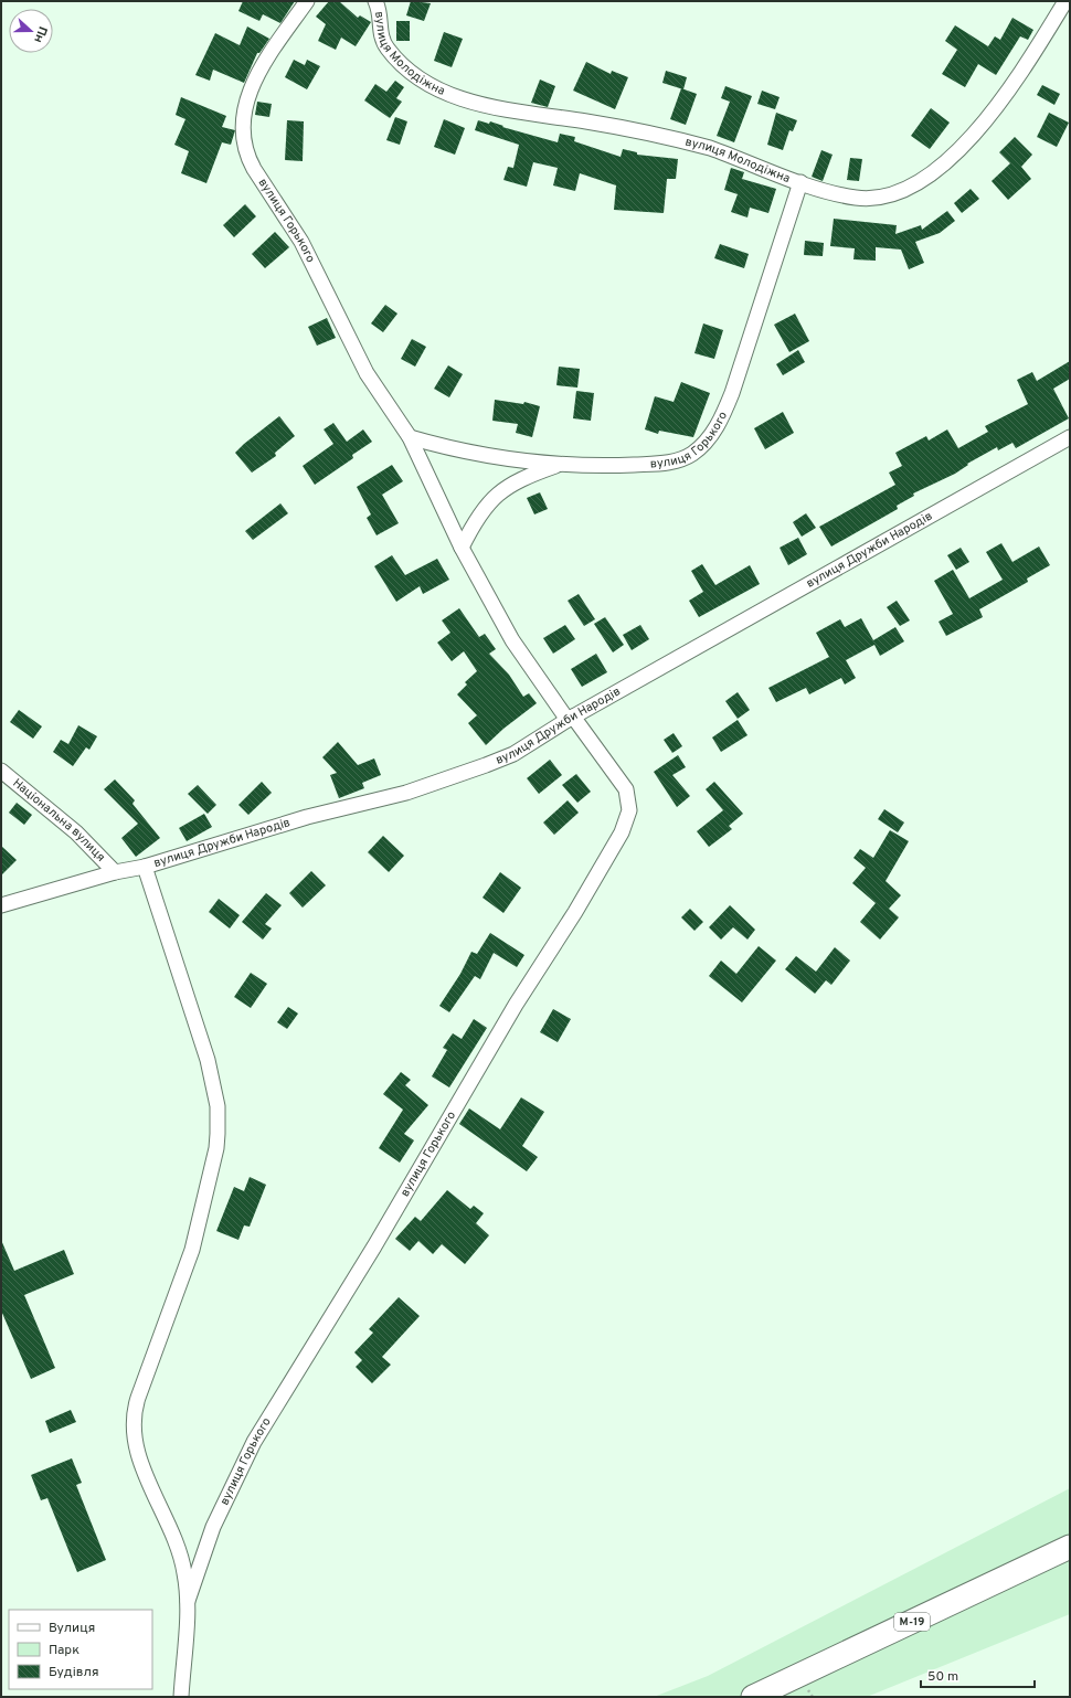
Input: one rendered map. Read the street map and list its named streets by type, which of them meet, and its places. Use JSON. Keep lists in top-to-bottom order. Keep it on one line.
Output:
{"streets":{"highway":["М-19"],"street":["вулиця Молодіжна","вулиця Горького","вулиця Дружби Народів","Національна вулиця"]},"crossings":[["вулиця Молодіжна","вулиця Горького"],["вулиця Горького","вулиця Дружби Народів"],["вулиця Дружби Народів","Національна вулиця"]],"legend":["Вулиця","Парк","Будівля"],"scale_bar":"50 m","north":"right"}
